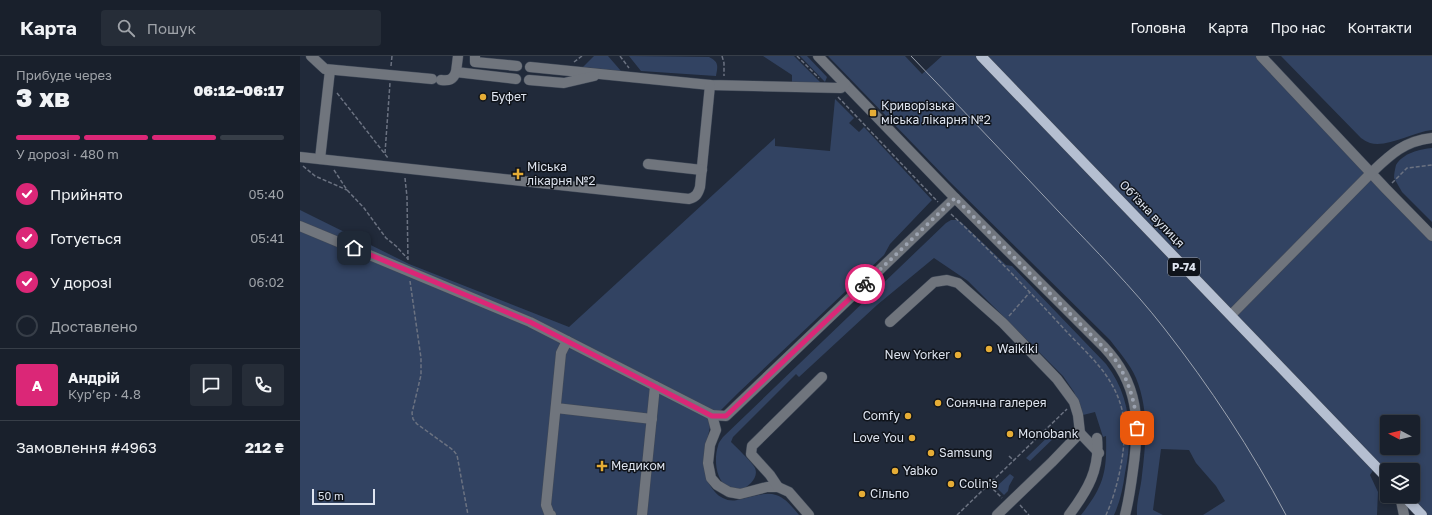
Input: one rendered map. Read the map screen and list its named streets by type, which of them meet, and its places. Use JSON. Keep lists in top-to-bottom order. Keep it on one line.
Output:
{"streets":{"main road":["Обʼїзна вулиця","Р-74"]},"places":{"other":["Буфет","Waikiki","New Yorker","Сонячна галерея","Comfy","Monobank","Love You","Samsung","Yabko","Colin's","Сільпо"],"transit":["Криворізька міська лікарня №2"],"health":["Міська лікарня №2","Медиком"]},"scale_bar":"50 m","north":"left","page":{"header":"Карта","search":"Пошук","nav":["Головна","Карта","Про нас","Контакти"],"heading":["3 хв","Прибуде через","06:12–06:17"],"panel":["Андрій","Кур’єр · 4.8","Замовлення #4963","212 ₴"],"bar":"У дорозі · 480 m","list":[["Прийнято","05:40"],["Готується","05:41"],["У дорозі","06:02"],"Доставлено"],"round":"А","scale":"50 m"}}
